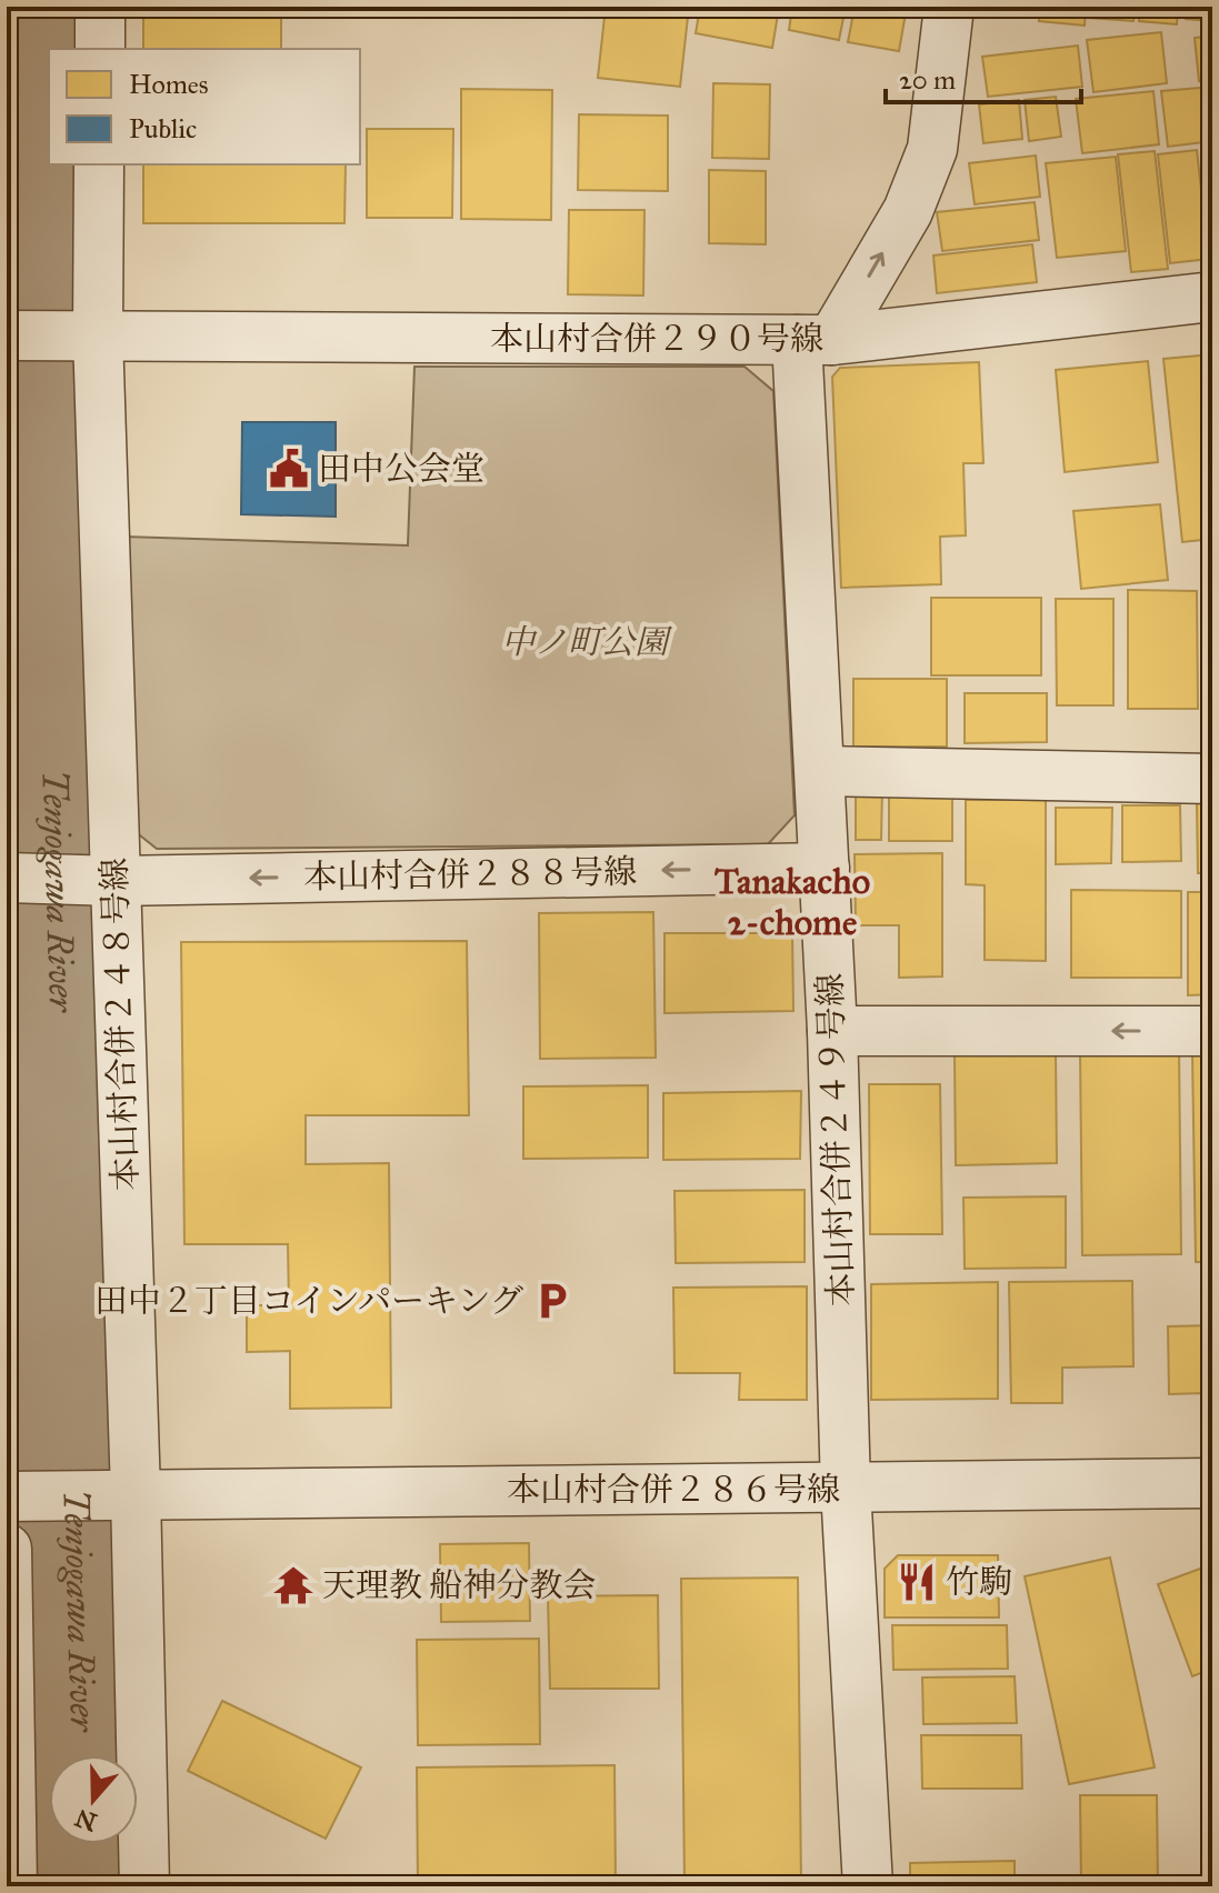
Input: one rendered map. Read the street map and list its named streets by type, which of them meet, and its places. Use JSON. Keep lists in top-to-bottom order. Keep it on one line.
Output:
{"streets":{"street":["本山村合併２９０号線","本山村合併２８８号線","本山村合併２４８号線","本山村合併２４９号線","本山村合併２８６号線"]},"crossings":[["本山村合併２９０号線","本山村合併２４８号線"],["本山村合併２９０号線","本山村合併２４９号線"],["本山村合併２８８号線","本山村合併２４８号線"],["本山村合併２８８号線","本山村合併２４９号線"],["本山村合併２４８号線","本山村合併２８６号線"],["本山村合併２４９号線","本山村合併２８６号線"]],"one_way":["本山村合併２８８号線"],"districts":["Tanakacho 2-chome"],"water":["Tenjogawa River"],"parks":["中ノ町公園"],"places":{"public building":["田中公会堂"],"parking":["田中２丁目コインパーキング"],"restaurant":["竹駒"],"temple":["天理教 船神分教会"]},"legend":["Homes","Public"],"scale_bar":"20 m","north":"bottom"}
